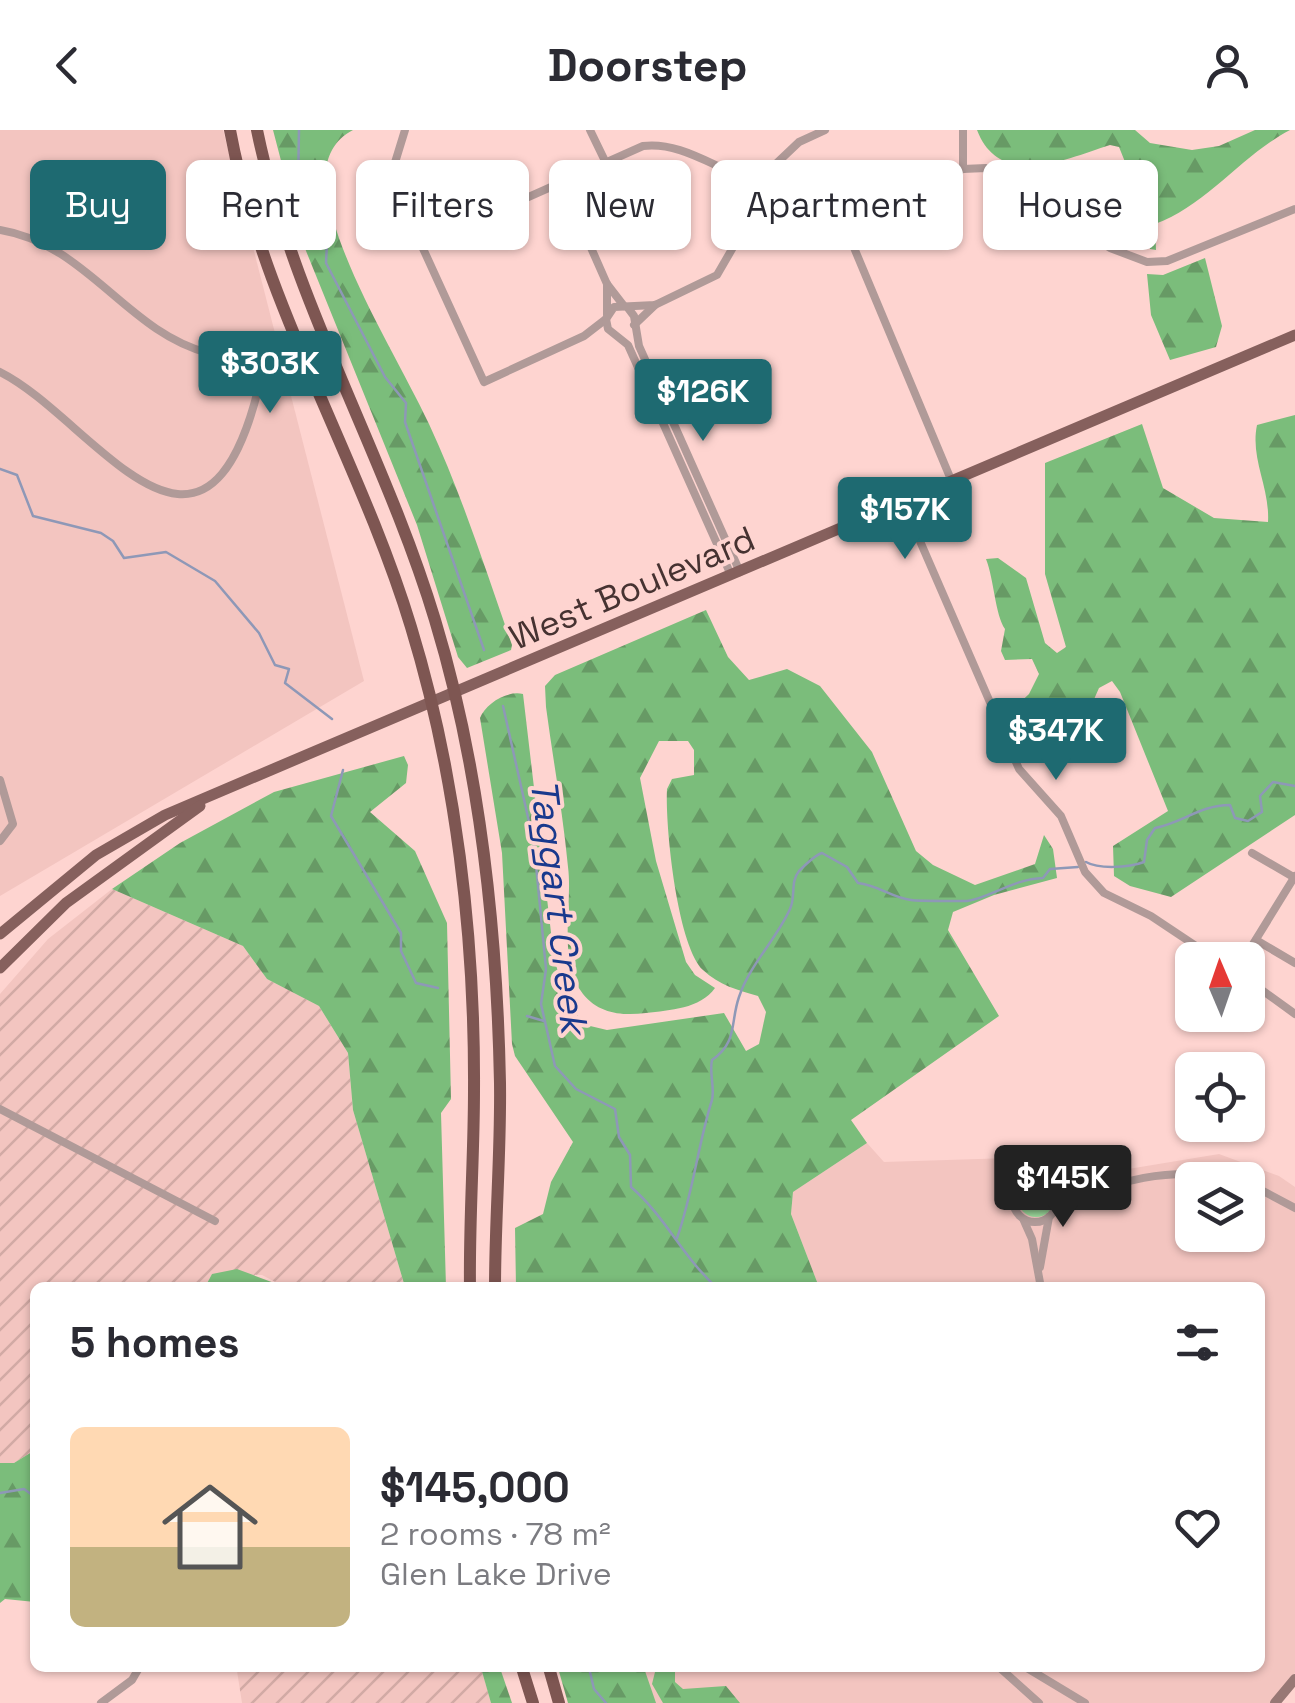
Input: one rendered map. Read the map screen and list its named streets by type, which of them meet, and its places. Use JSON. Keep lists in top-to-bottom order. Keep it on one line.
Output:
{"streets":{"main road":["West Boulevard"]},"water":["Taggart Creek"],"north":"top","page":{"header":"Doorstep","chip":["Buy","Rent","Filters","New","Apartment","House"],"price":["$303K","$126K","$157K","$347K","$145K"],"heading":"5 homes","list":[{"name":"$145,000","note":"2 rooms · 78 m² · Glen Lake Drive"}]}}
